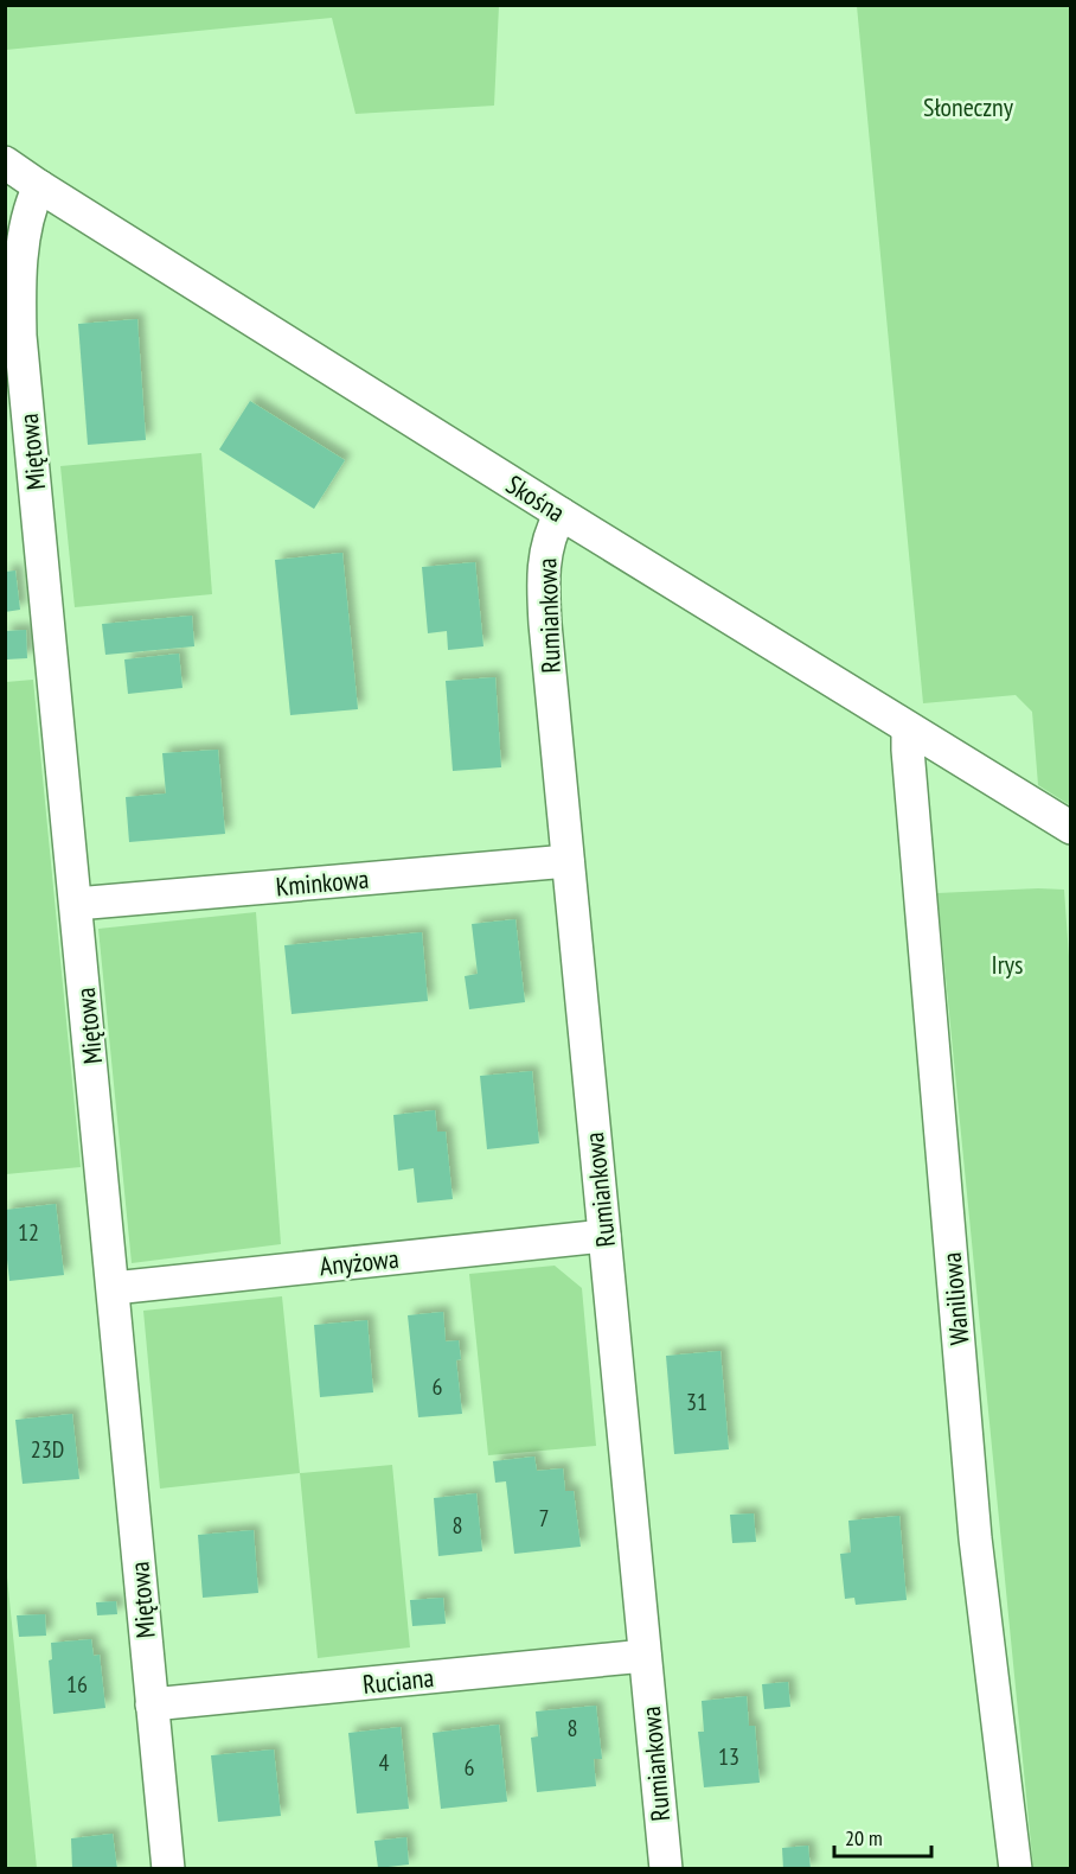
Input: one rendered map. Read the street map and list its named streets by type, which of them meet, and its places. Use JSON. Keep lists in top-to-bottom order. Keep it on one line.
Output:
{"streets":{"street":["Miętowa","Skośna","Rumiankowa","Kminkowa","Anyżowa","Waniliowa","Ruciana"]},"crossings":[["Miętowa","Skośna"],["Miętowa","Kminkowa"],["Miętowa","Anyżowa"],["Miętowa","Ruciana"],["Skośna","Rumiankowa"],["Skośna","Waniliowa"],["Rumiankowa","Kminkowa"],["Rumiankowa","Anyżowa"],["Rumiankowa","Ruciana"]],"parks":["Słoneczny","Irys"],"house_numbers":["12","6","31","23D","7","8","16","8","13","4","6"],"scale_bar":"20 m"}
